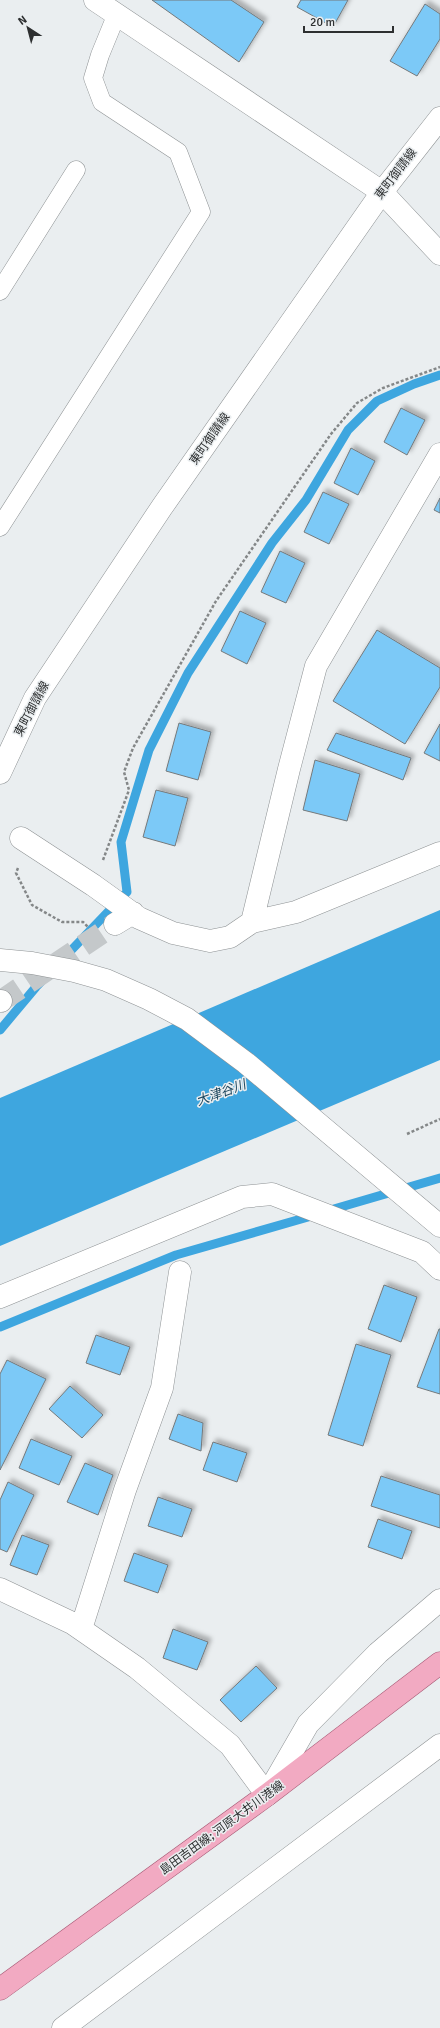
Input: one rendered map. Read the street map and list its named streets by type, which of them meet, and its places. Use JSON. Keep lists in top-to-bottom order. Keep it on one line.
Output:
{"streets":{"main road":["島田吉田線; 河原大井川港線"],"street":["東町御請線"]},"water":["大津谷川"],"scale_bar":"20 m","north":"top left"}
